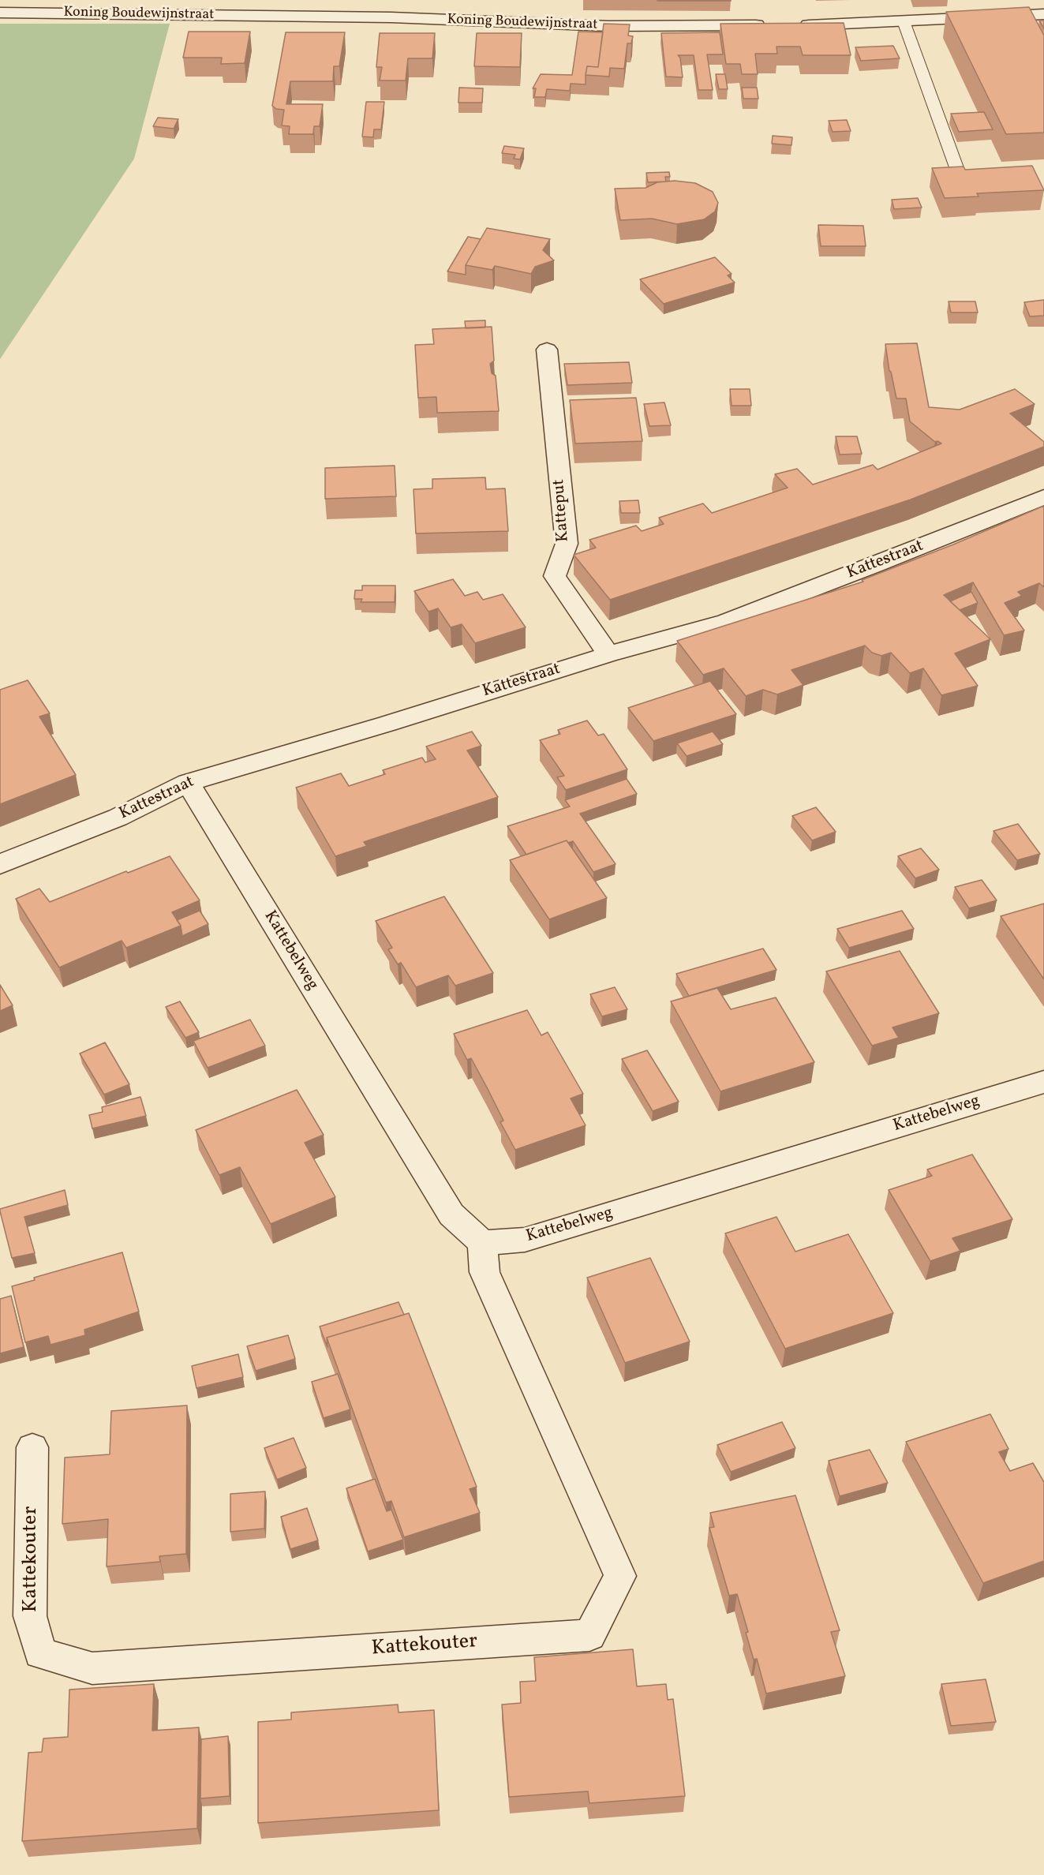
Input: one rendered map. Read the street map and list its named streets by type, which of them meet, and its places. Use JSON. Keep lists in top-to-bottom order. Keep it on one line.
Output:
{"streets":{"street":["Koning Boudewijnstraat","Katteput","Kattestraat","Kattebelweg","Kattekouter"]},"crossings":[["Katteput","Kattestraat"],["Kattestraat","Kattebelweg"],["Kattebelweg","Kattekouter"]]}
